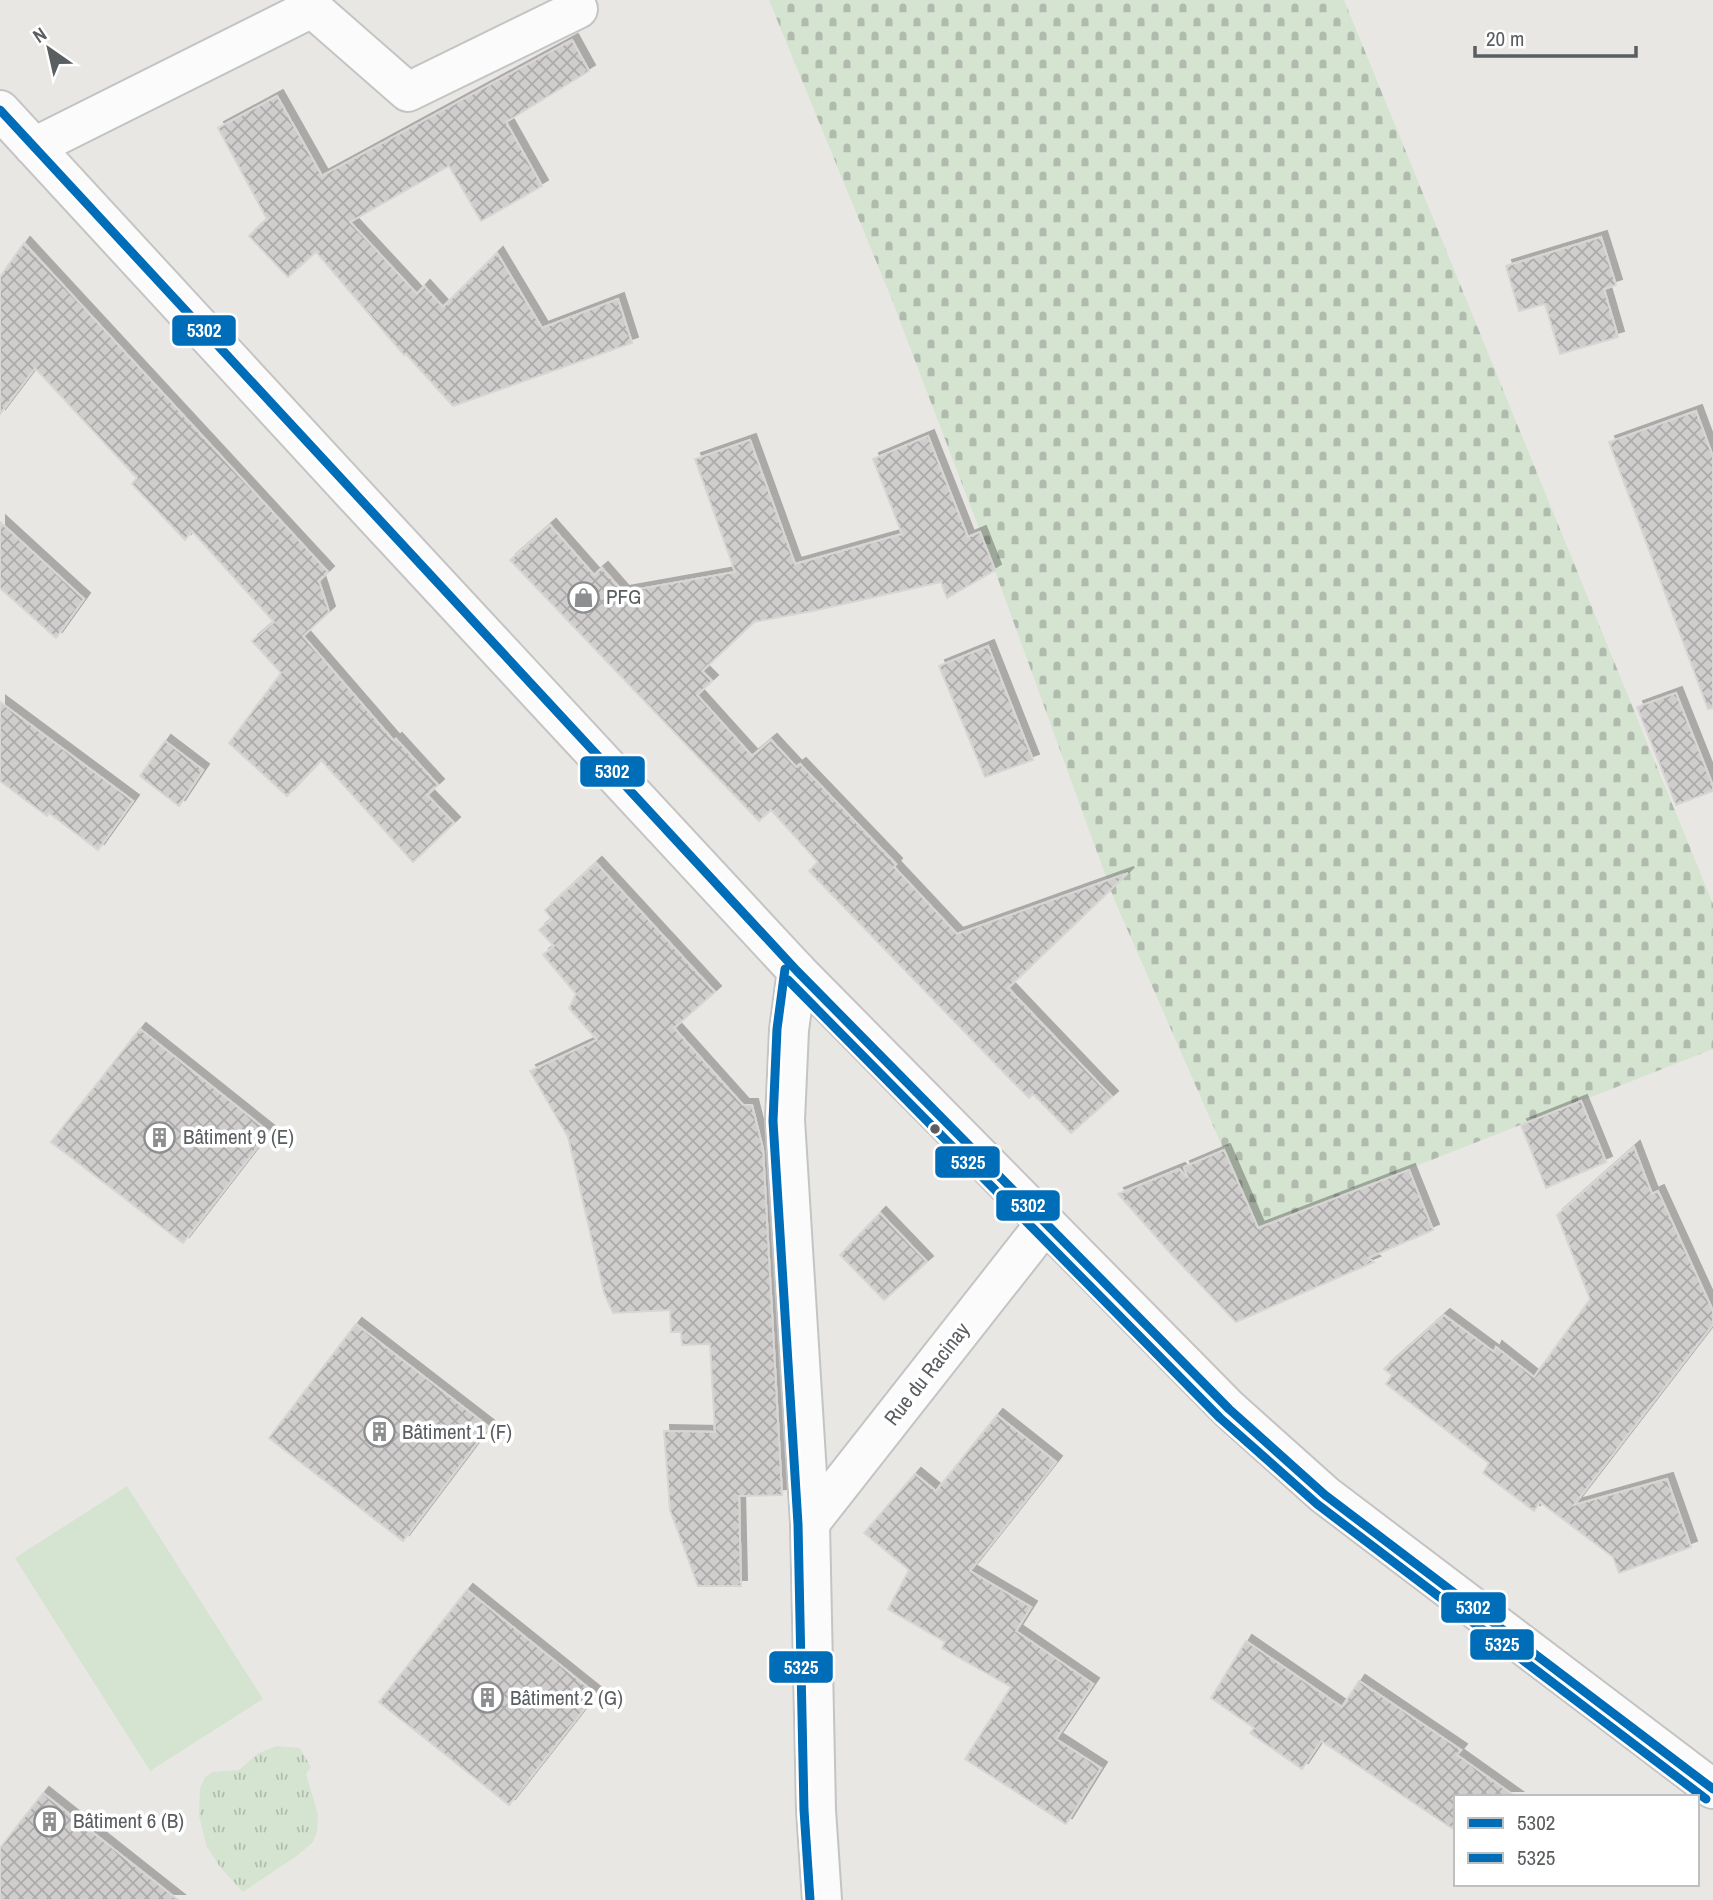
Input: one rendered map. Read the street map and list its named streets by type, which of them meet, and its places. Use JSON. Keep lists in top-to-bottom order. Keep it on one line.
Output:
{"streets":{"main road":["Rue du Racinay"]},"places":{"shop":["PFG"],"building":["Bâtiment 9 (E)","Bâtiment 1 (F)","Bâtiment 2 (G)","Bâtiment 6 (B)"]},"lines":["transit line 5302","transit line 5325"],"legend":["5302","5325"],"scale_bar":"20 m","north":"top left"}
